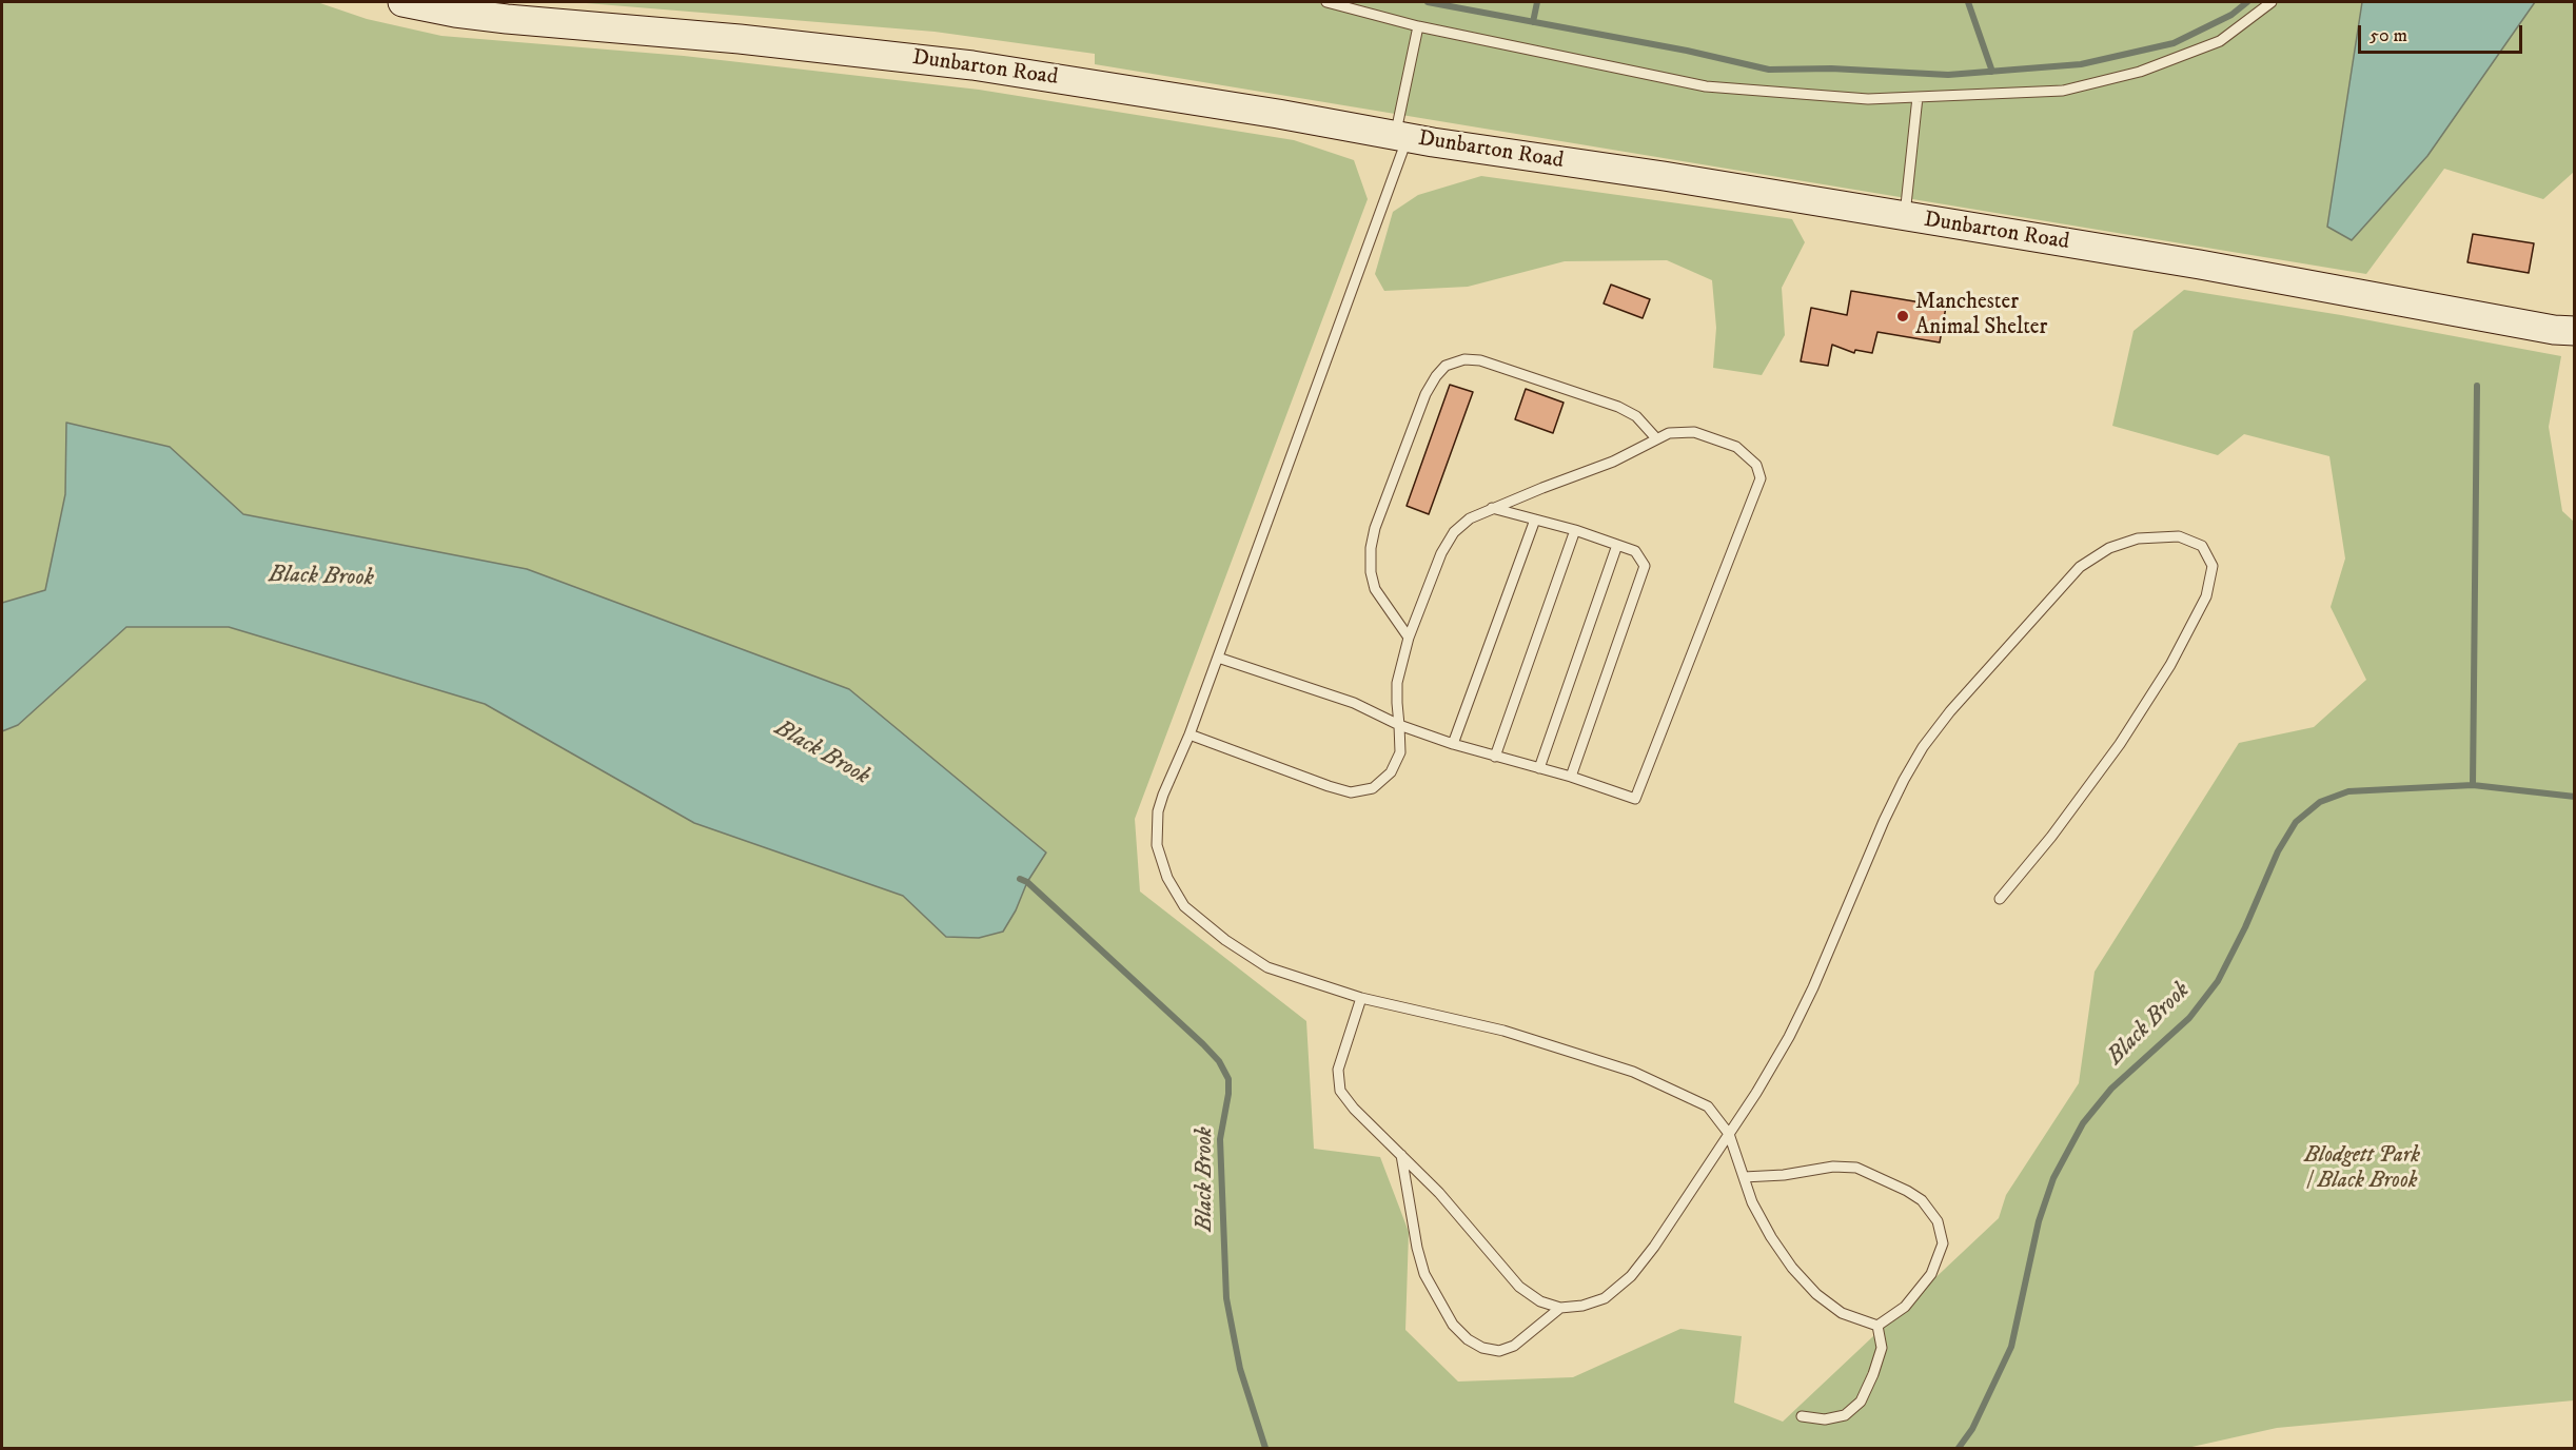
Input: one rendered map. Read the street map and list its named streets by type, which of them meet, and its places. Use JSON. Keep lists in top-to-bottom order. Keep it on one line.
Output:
{"streets":{"street":["Dunbarton Road"]},"water":["Black Brook"],"parks":["Blodgett Park / Black Brook"],"places":["Manchester Animal Shelter"],"scale_bar":"50 m"}
